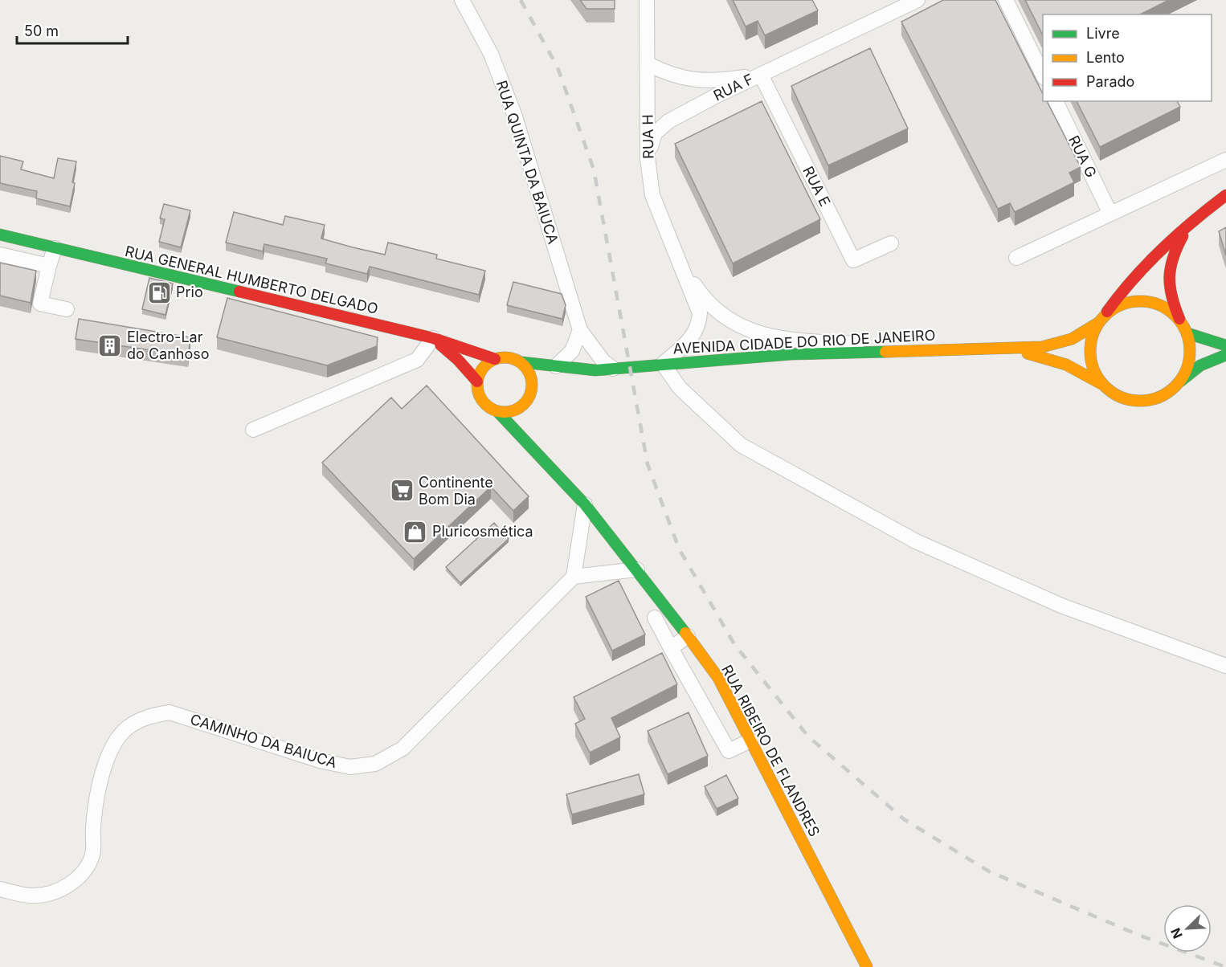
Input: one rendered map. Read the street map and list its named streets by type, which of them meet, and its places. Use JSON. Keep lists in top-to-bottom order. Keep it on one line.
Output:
{"streets":{"main road":["RUA GENERAL HUMBERTO DELGADO","AVENIDA CIDADE DO RIO DE JANEIRO","RUA RIBEIRO DE FLANDRES"],"street":["RUA F","RUA H","RUA G","RUA QUINTA DA BAIUCA","RUA E","CAMINHO DA BAIUCA"]},"crossings":[["RUA F","RUA H"],["RUA F","RUA E"],["RUA H","AVENIDA CIDADE DO RIO DE JANEIRO"],["RUA QUINTA DA BAIUCA","AVENIDA CIDADE DO RIO DE JANEIRO"],["RUA GENERAL HUMBERTO DELGADO","RUA RIBEIRO DE FLANDRES"]],"places":{"fuel station":["Prio"],"building":["Electro-Lar do Canhoso"],"supermarket":["Continente Bom Dia"],"shop":["Pluricosmética"]},"legend":["Livre","Lento","Parado"],"scale_bar":"50 m","north":"bottom left"}
